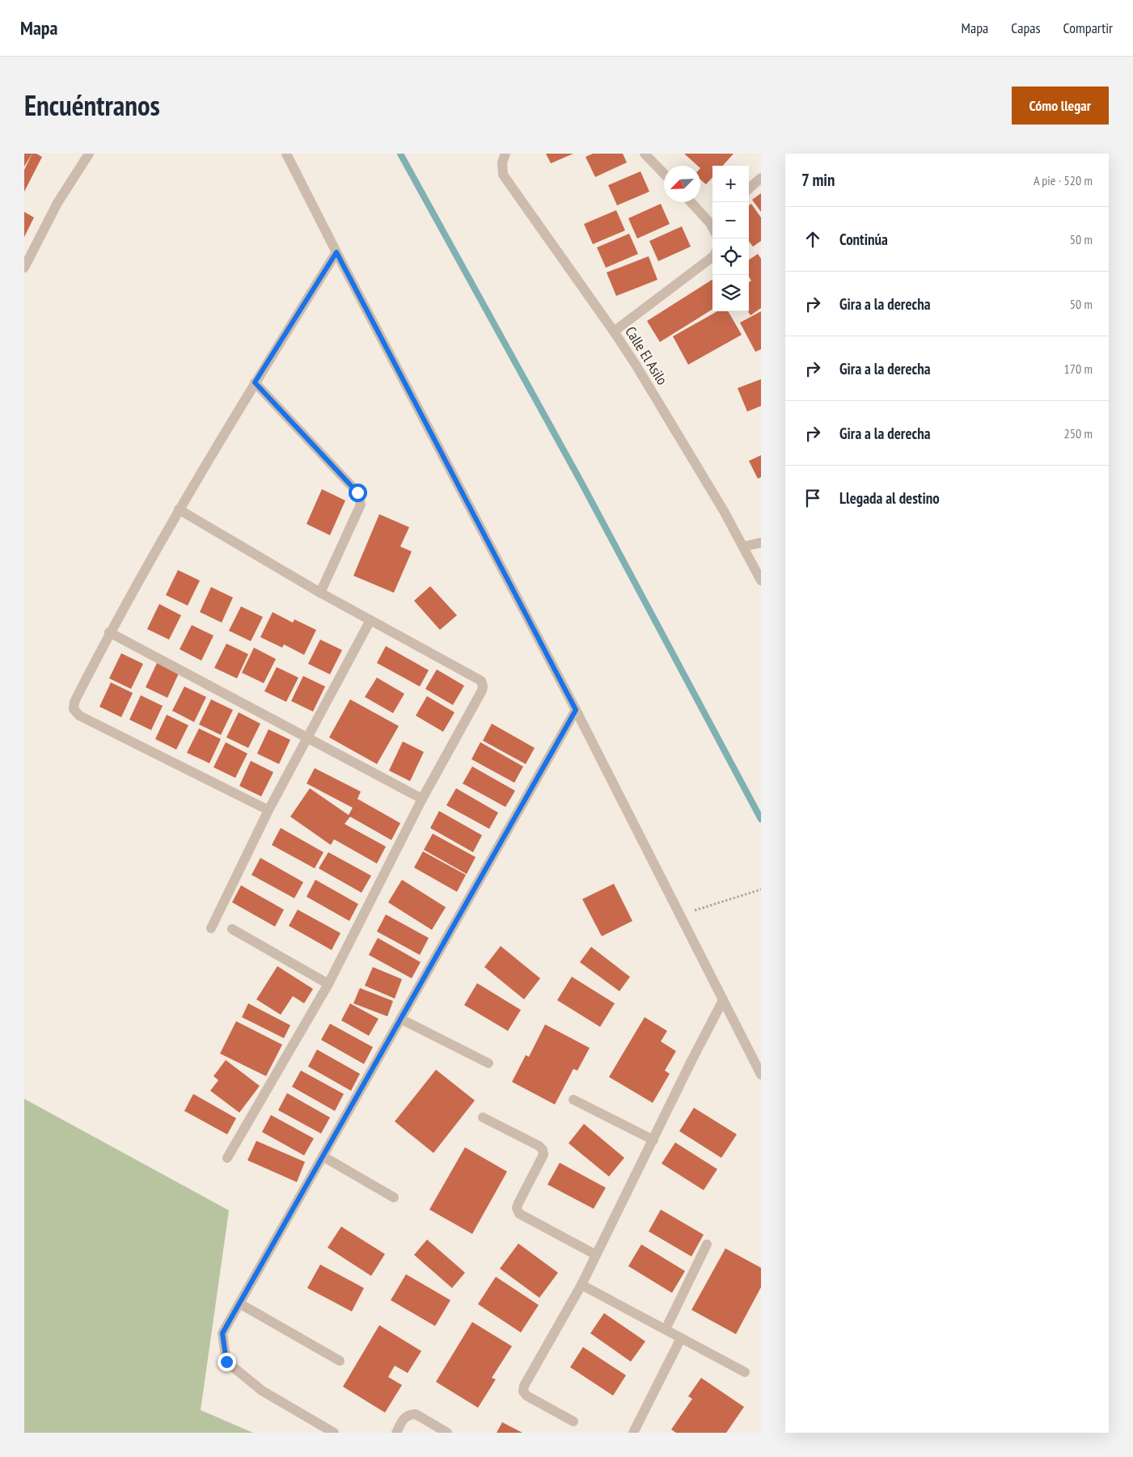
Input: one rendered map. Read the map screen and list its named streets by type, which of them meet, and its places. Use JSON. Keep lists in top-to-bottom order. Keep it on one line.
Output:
{"streets":{"street":["Calle El Asilo"]},"north":"bottom left","page":{"header":"Mapa","nav":["Mapa","Capas","Compartir"],"title":"Encuéntranos","buttons":"Cómo llegar","heading":["7 min","A pie · 520 m"],"map_buttons":["+","−"],"list":[["Continúa","50 m"],["Gira a la derecha","50 m"],["Gira a la derecha","170 m"],["Gira a la derecha","250 m"],"Llegada al destino"]}}
